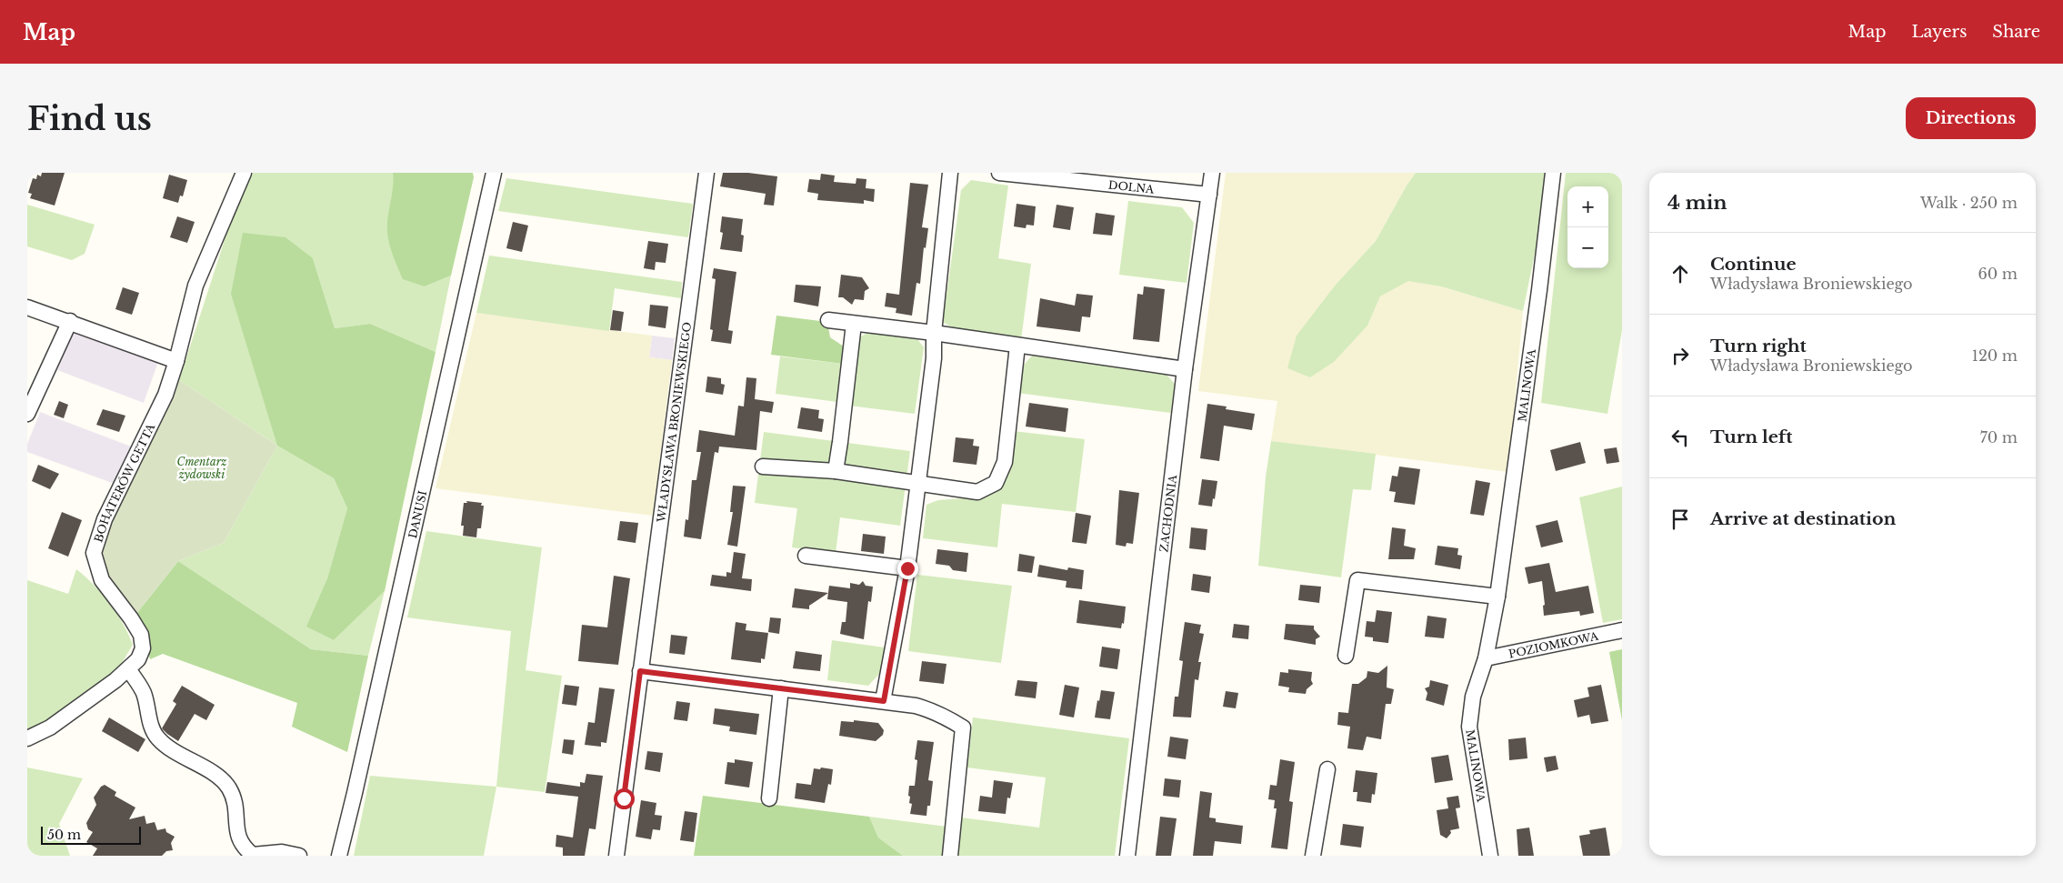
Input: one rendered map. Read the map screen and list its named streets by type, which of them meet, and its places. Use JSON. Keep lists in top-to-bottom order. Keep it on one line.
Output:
{"streets":{"street":["DOLNA","MALINOWA","WŁADYSŁAWA BRONIEWSKIEGO","BOHATERÓW GETTA","ZACHODNIA","DANUSI","POZIOMKOWA"]},"crossings":[["DOLNA","ZACHODNIA"],["MALINOWA","POZIOMKOWA"]],"parks":["Cmentarz żydowski"],"scale_bar":"50 m","page":{"header":"Map","nav":["Map","Layers","Share"],"buttons":"Directions","title":"Find us","heading":["4 min","Walk · 250 m"],"map_buttons":["+","−"],"list":[["Continue","Władysława Broniewskiego","60 m"],["Turn right","Władysława Broniewskiego","120 m"],["Turn left","70 m"],"Arrive at destination"],"scale":"50 m"}}
